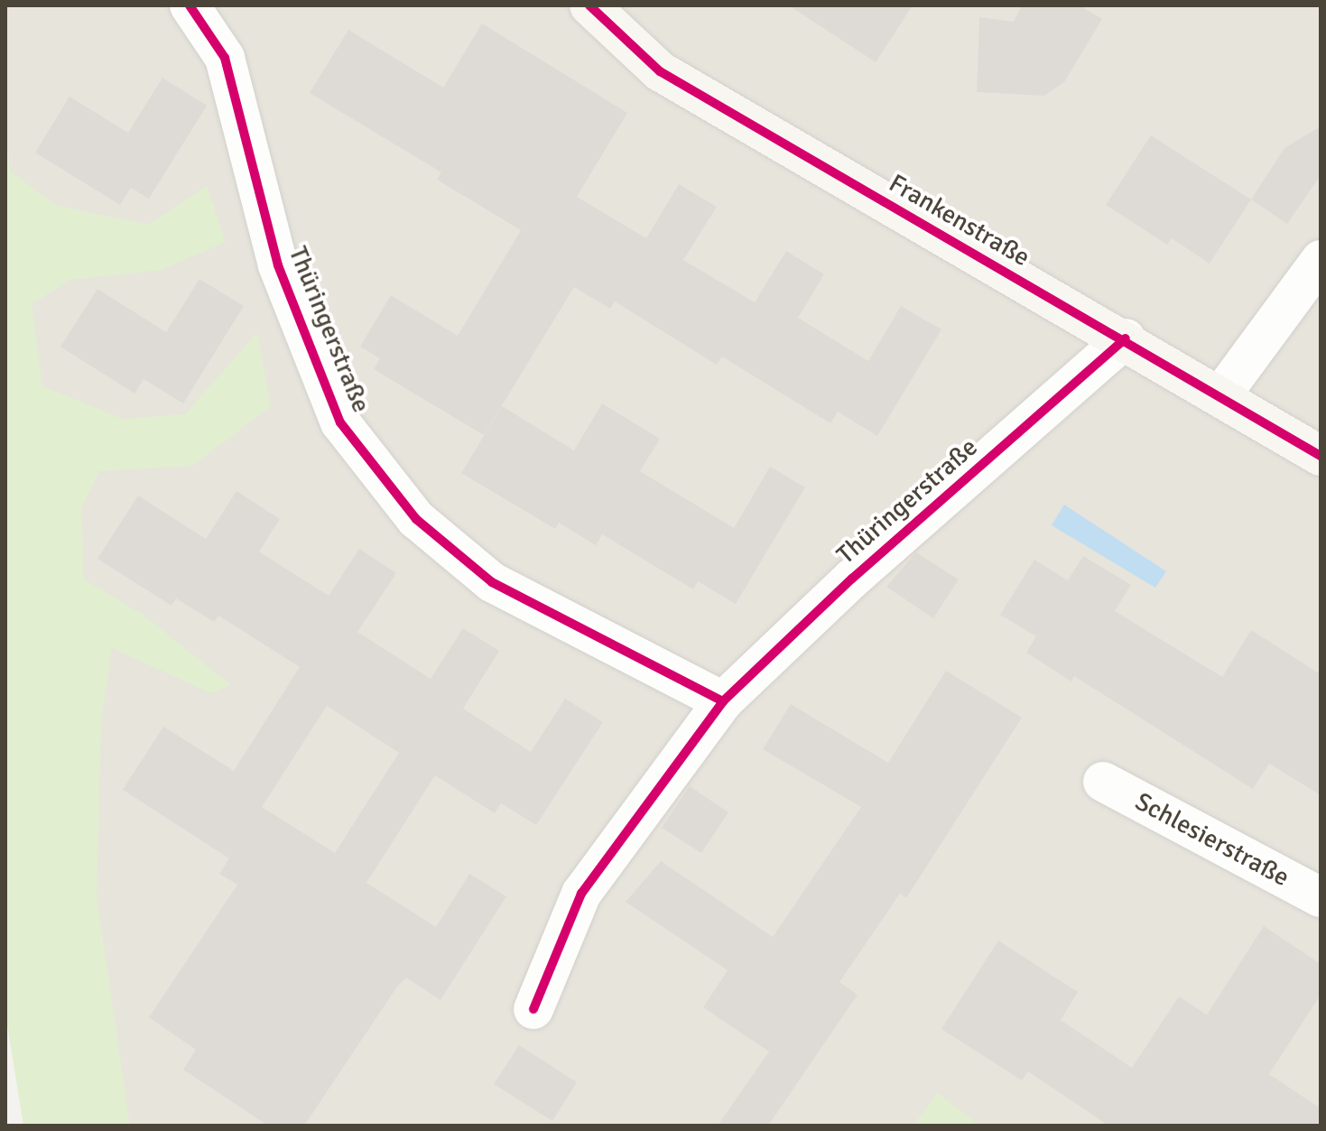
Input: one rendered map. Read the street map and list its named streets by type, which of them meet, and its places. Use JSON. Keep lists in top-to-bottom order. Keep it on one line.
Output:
{"streets":{"street":["Frankenstraße","Thüringerstraße","Schlesierstraße"]},"crossings":[["Frankenstraße","Thüringerstraße"]]}
